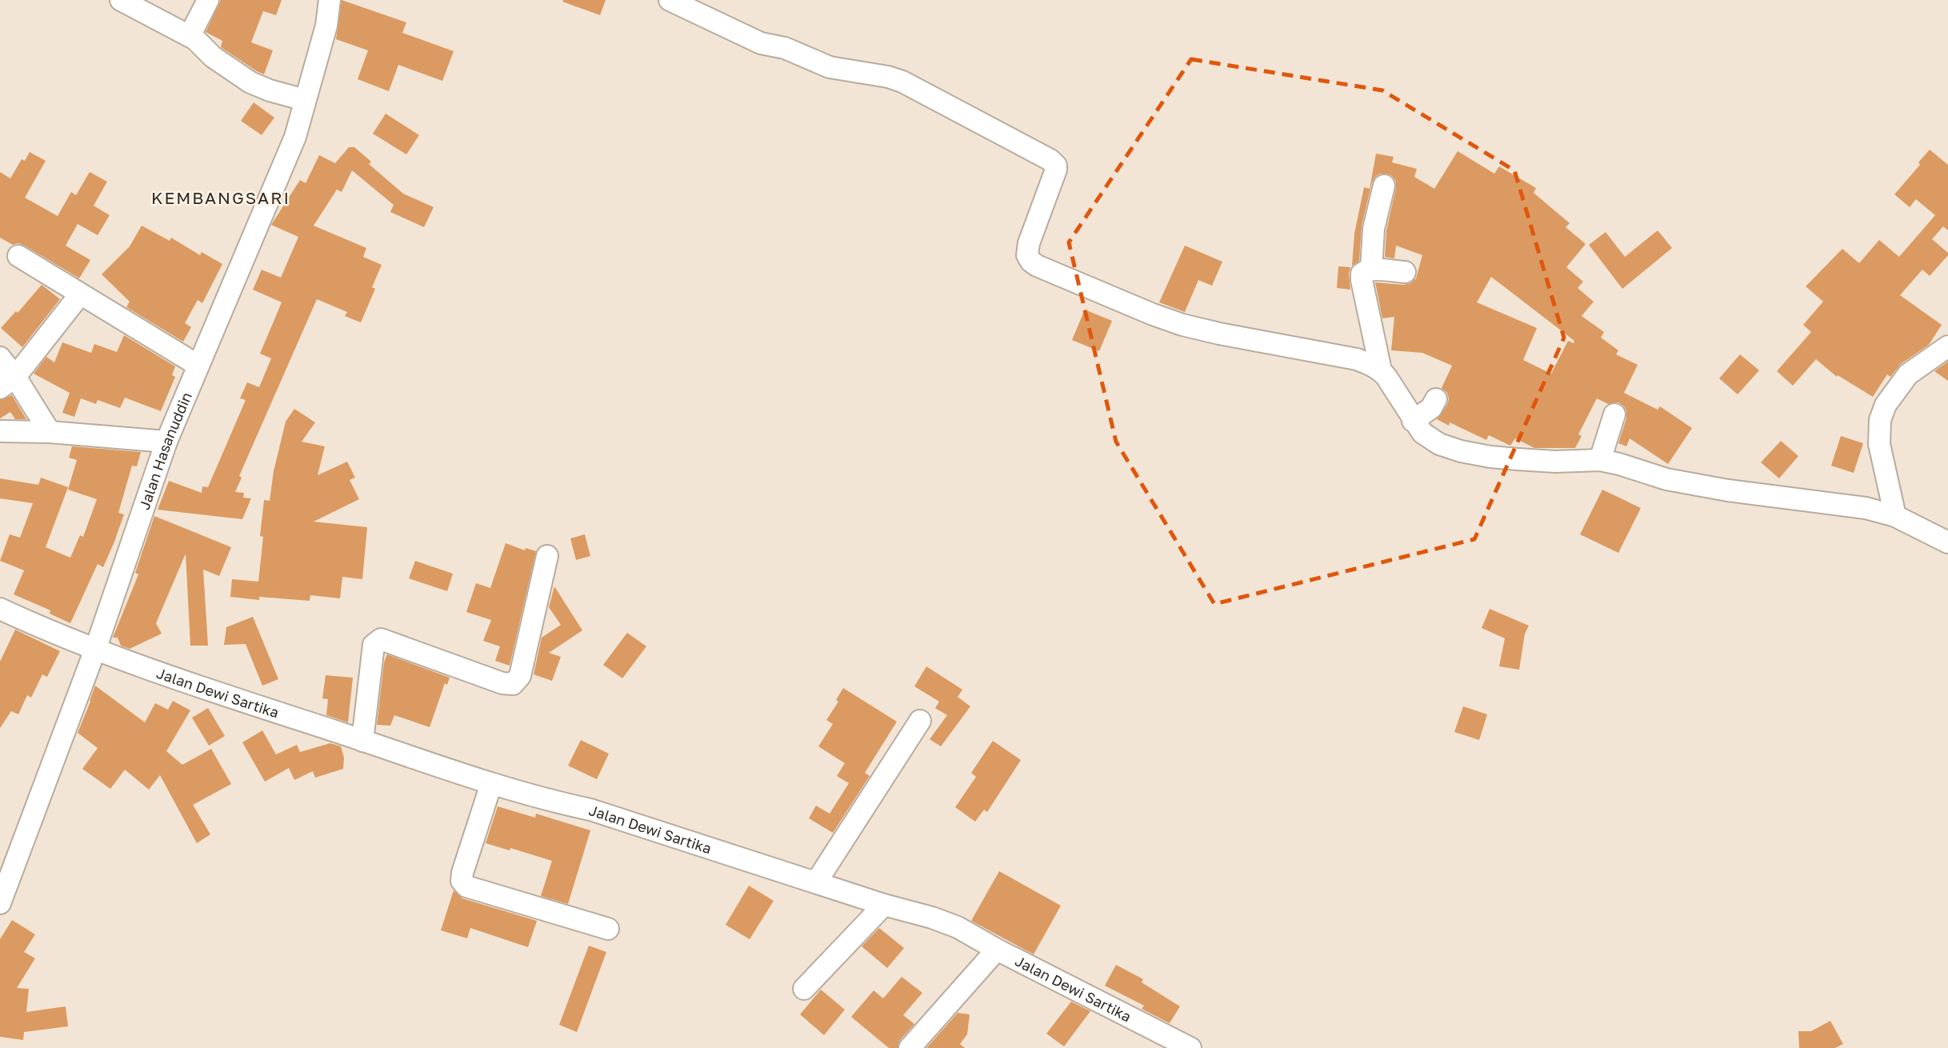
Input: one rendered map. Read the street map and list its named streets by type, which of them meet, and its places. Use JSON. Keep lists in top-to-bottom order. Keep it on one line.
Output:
{"streets":{"street":["Jalan Hasanuddin","Jalan Dewi Sartika"]},"crossings":[["Jalan Hasanuddin","Jalan Dewi Sartika"]],"districts":["KEMBANGSARI"]}
